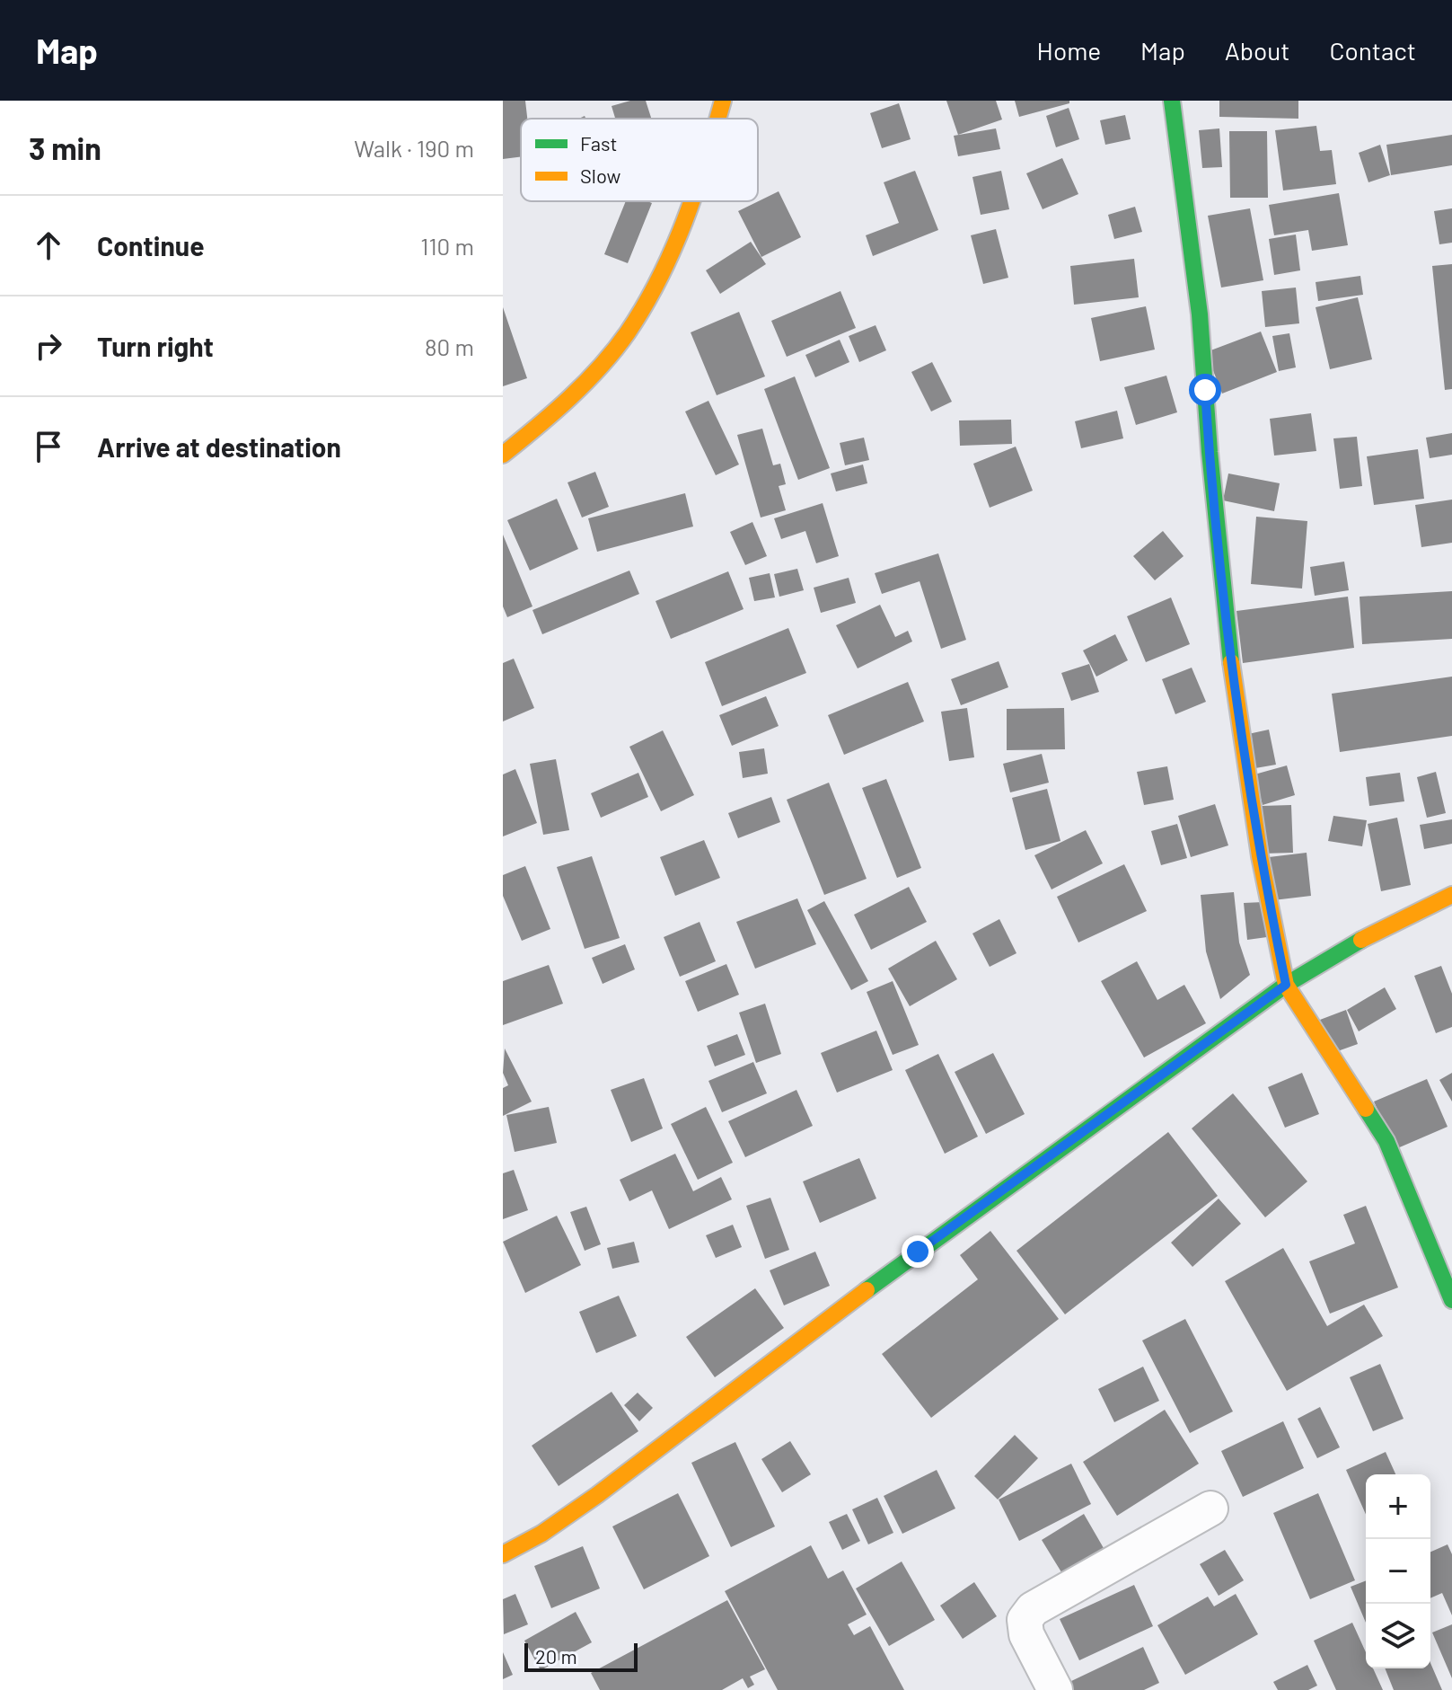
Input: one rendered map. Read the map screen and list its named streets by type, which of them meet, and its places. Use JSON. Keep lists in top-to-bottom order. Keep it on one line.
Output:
{"legend":["Fast","Slow"],"scale_bar":"20 m","page":{"header":"Map","nav":["Home","Map","About","Contact"],"heading":["3 min","Walk · 190 m"],"list":[["Continue","110 m"],["Turn right","80 m"],"Arrive at destination"],"map_buttons":["+","−"],"scale":"20 m"}}
